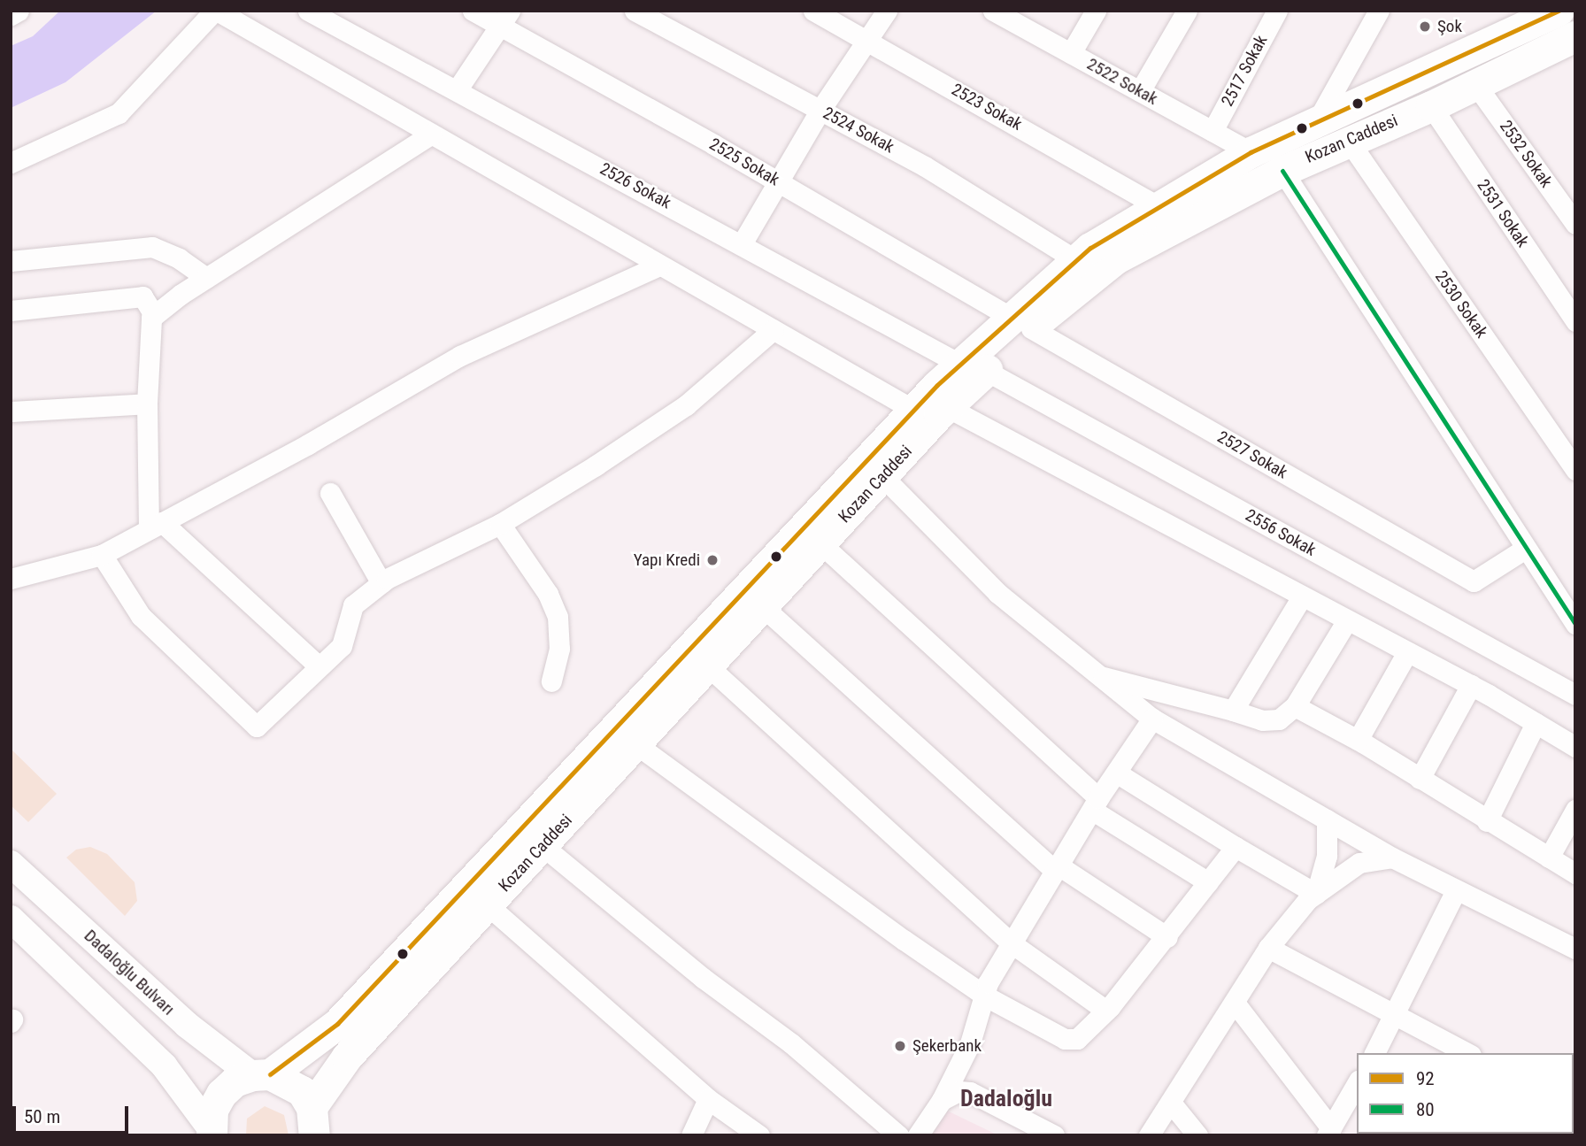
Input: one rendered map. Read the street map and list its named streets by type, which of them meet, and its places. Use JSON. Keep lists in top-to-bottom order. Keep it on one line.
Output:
{"streets":{"highway":["Kozan Caddesi"],"main road":["Dadaloğlu Bulvarı"],"street":["2517 Sokak","2522 Sokak","2523 Sokak","2524 Sokak","2532 Sokak","2525 Sokak","2526 Sokak","2531 Sokak","2530 Sokak","2527 Sokak","2556 Sokak"]},"crossings":[["2517 Sokak","2522 Sokak"],["2522 Sokak","Kozan Caddesi"],["2523 Sokak","Kozan Caddesi"],["2524 Sokak","Kozan Caddesi"],["Kozan Caddesi","2532 Sokak"],["Kozan Caddesi","2525 Sokak"],["Kozan Caddesi","2526 Sokak"],["Kozan Caddesi","2531 Sokak"],["Kozan Caddesi","2530 Sokak"],["Kozan Caddesi","2527 Sokak"],["Kozan Caddesi","2556 Sokak"],["Kozan Caddesi","Dadaloğlu Bulvarı"],["2525 Sokak","2527 Sokak"],["2526 Sokak","2556 Sokak"]],"districts":["Dadaloğlu"],"places":["Şok","Yapı Kredi","Şekerbank"],"lines":["transit line 92","transit line 80"],"legend":["92","80"],"scale_bar":"50 m"}
